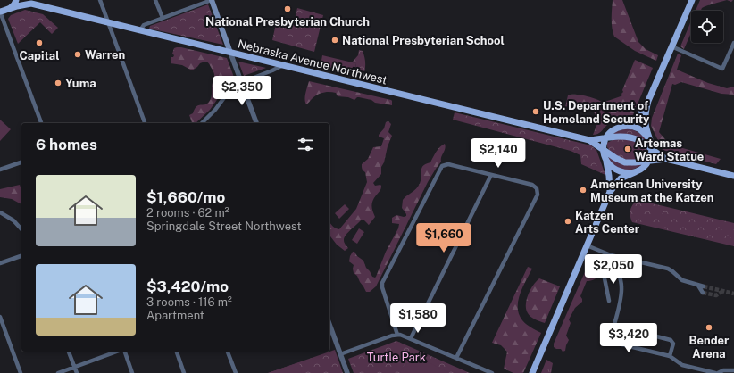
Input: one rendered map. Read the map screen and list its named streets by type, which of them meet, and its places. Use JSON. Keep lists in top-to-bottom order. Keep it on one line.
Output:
{"streets":{"main road":["Nebraska Avenue Northwest"]},"parks":["Turtle Park"],"places":["National Presbyterian Church","National Presbyterian School","Capital","Warren","Yuma","U.S. Department of Homeland Security","Artemas Ward Statue","American University Museum at the Katzen","Katzen Arts Center","Bender Arena"],"page":{"price":["$2,350","$2,140","$1,660","$2,050","$1,580","$3,420"],"heading":"6 homes","list":[{"name":"$1,660/mo","note":"2 rooms · 62 m² · Springdale Street Northwest"},{"name":"$3,420/mo","note":"3 rooms · 116 m² · Apartment"}]}}
